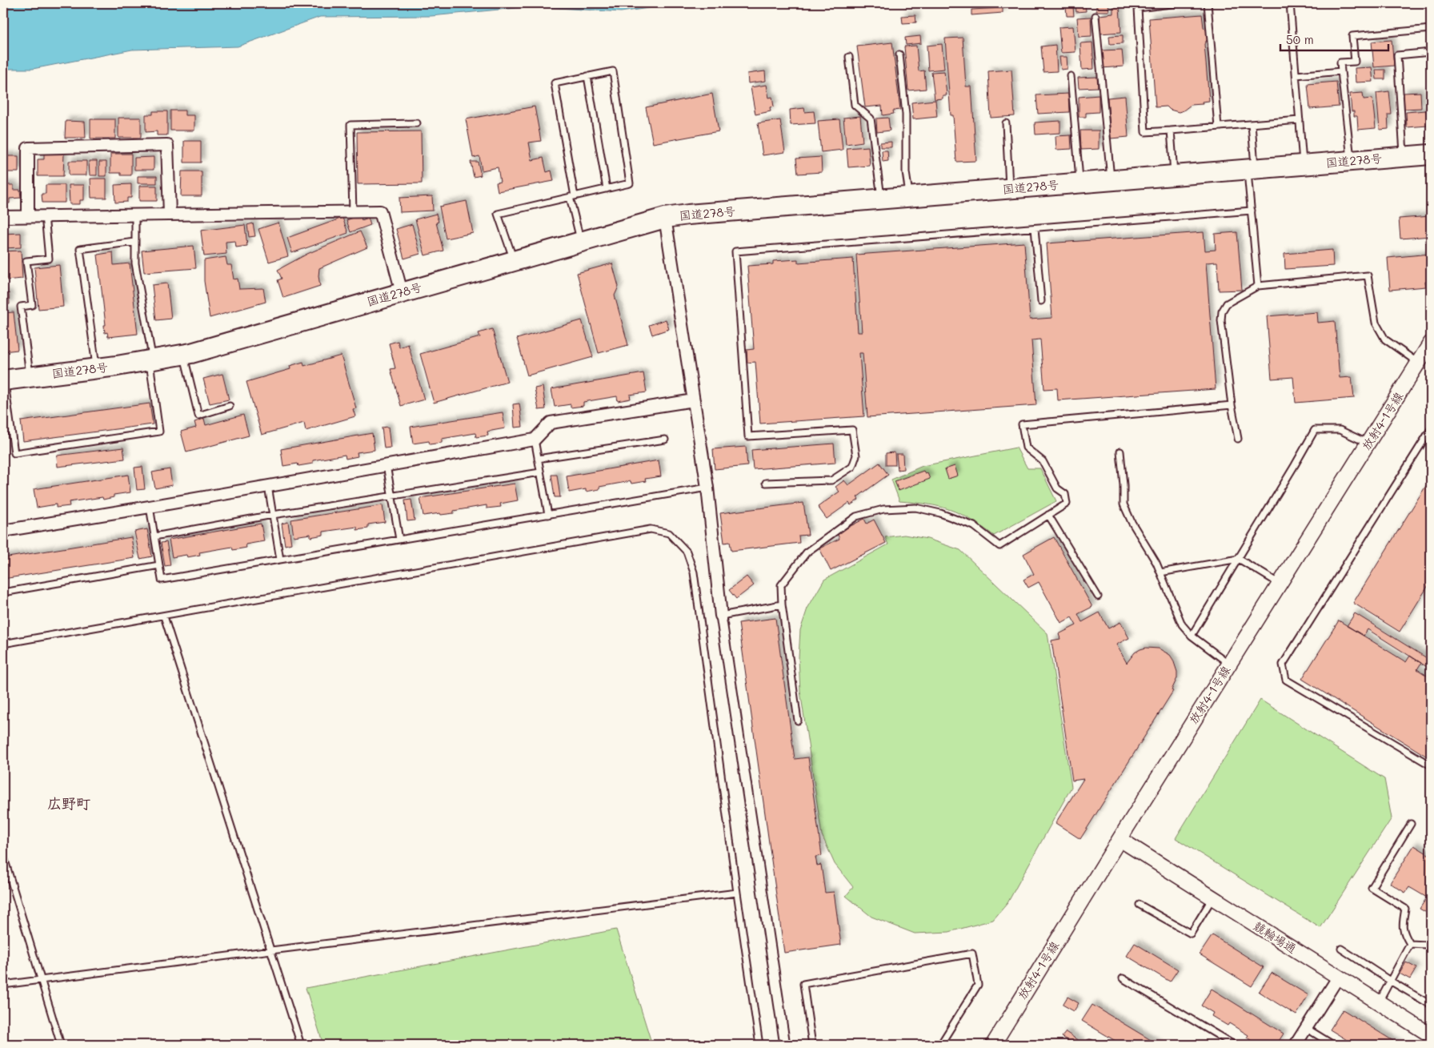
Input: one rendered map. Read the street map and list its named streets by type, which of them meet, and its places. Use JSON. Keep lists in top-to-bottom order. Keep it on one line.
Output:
{"streets":{"highway":["国道278号"],"street":["放射4-1号線","競輪場通"]},"crossings":[["放射4-1号線","競輪場通"]],"districts":["広野町"],"scale_bar":"50 m"}
